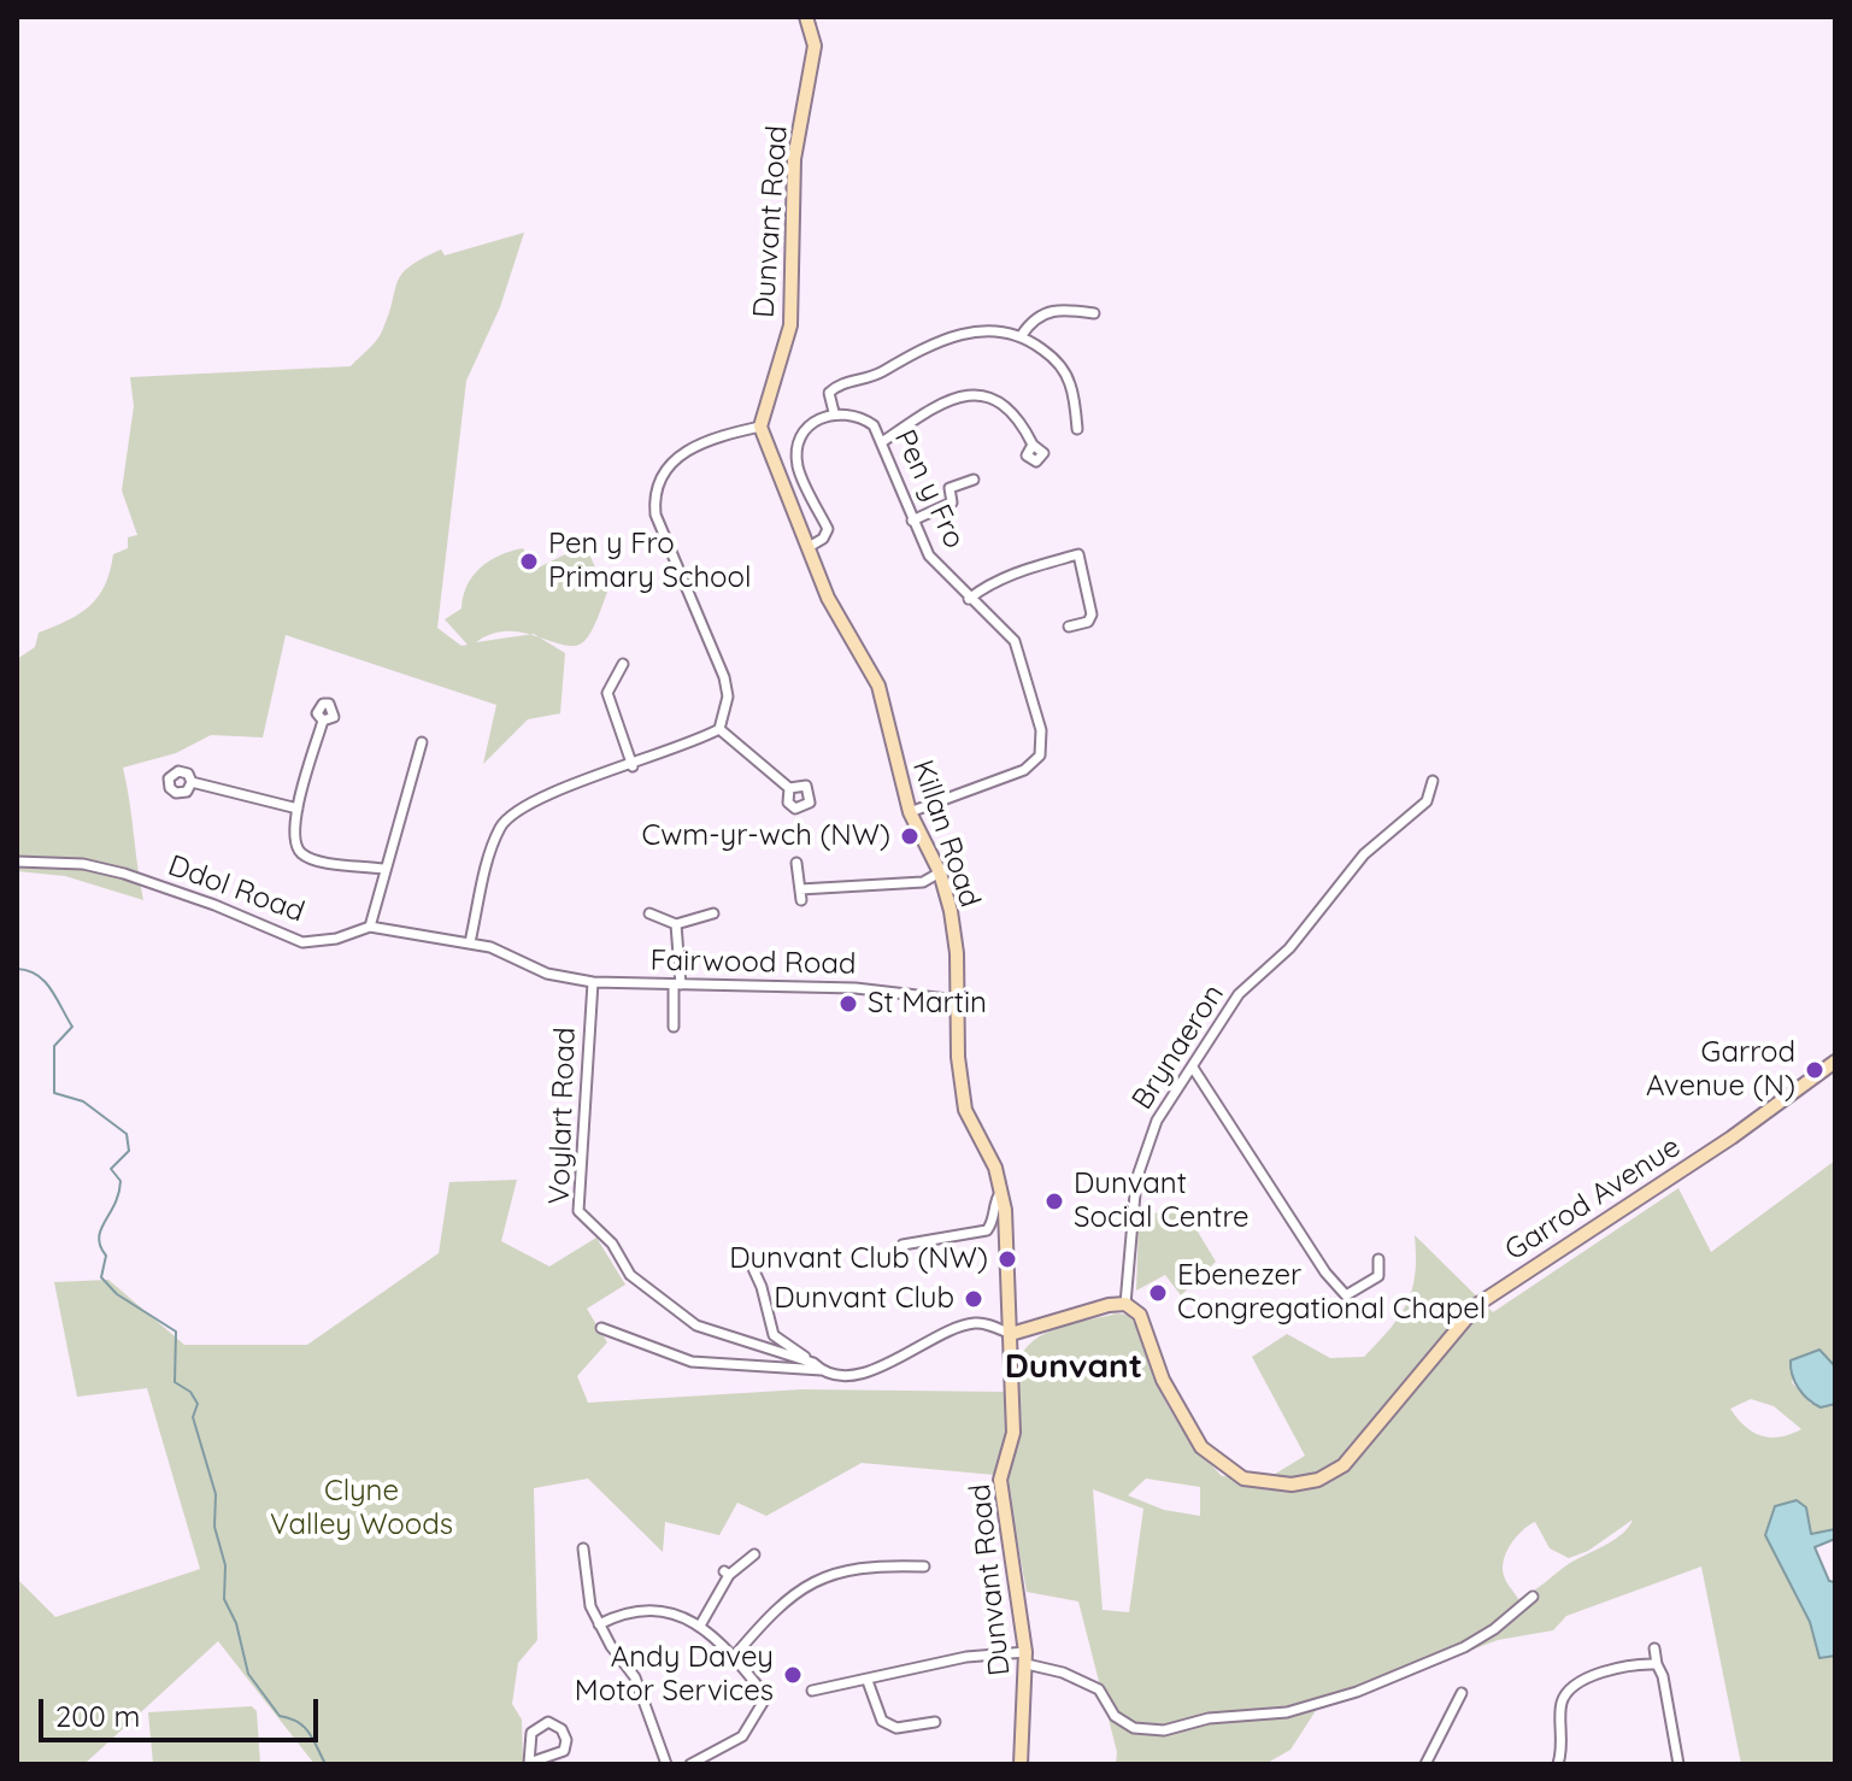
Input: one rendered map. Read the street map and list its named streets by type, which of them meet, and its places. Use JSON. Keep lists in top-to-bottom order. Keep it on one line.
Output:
{"streets":{"main road":["Dunvant Road","Killan Road","Garrod Avenue"],"street":["Pen y Fro","Ddol Road","Fairwood Road","Brynaeron","Voylart Road"]},"crossings":[["Dunvant Road","Killan Road"],["Dunvant Road","Voylart Road"],["Pen y Fro","Killan Road"],["Killan Road","Fairwood Road"],["Killan Road","Voylart Road"],["Ddol Road","Fairwood Road"],["Fairwood Road","Voylart Road"],["Brynaeron","Garrod Avenue"]],"districts":["Dunvant"],"parks":["Clyne Valley Woods"],"places":["Pen y Fro Primary School","Cwm-yr-wch (NW)","St Martin","Garrod Avenue (N)","Dunvant Social Centre","Dunvant Club (NW)","Ebenezer Congregational Chapel","Dunvant Club","Andy Davey Motor Services"],"scale_bar":"200 m"}
